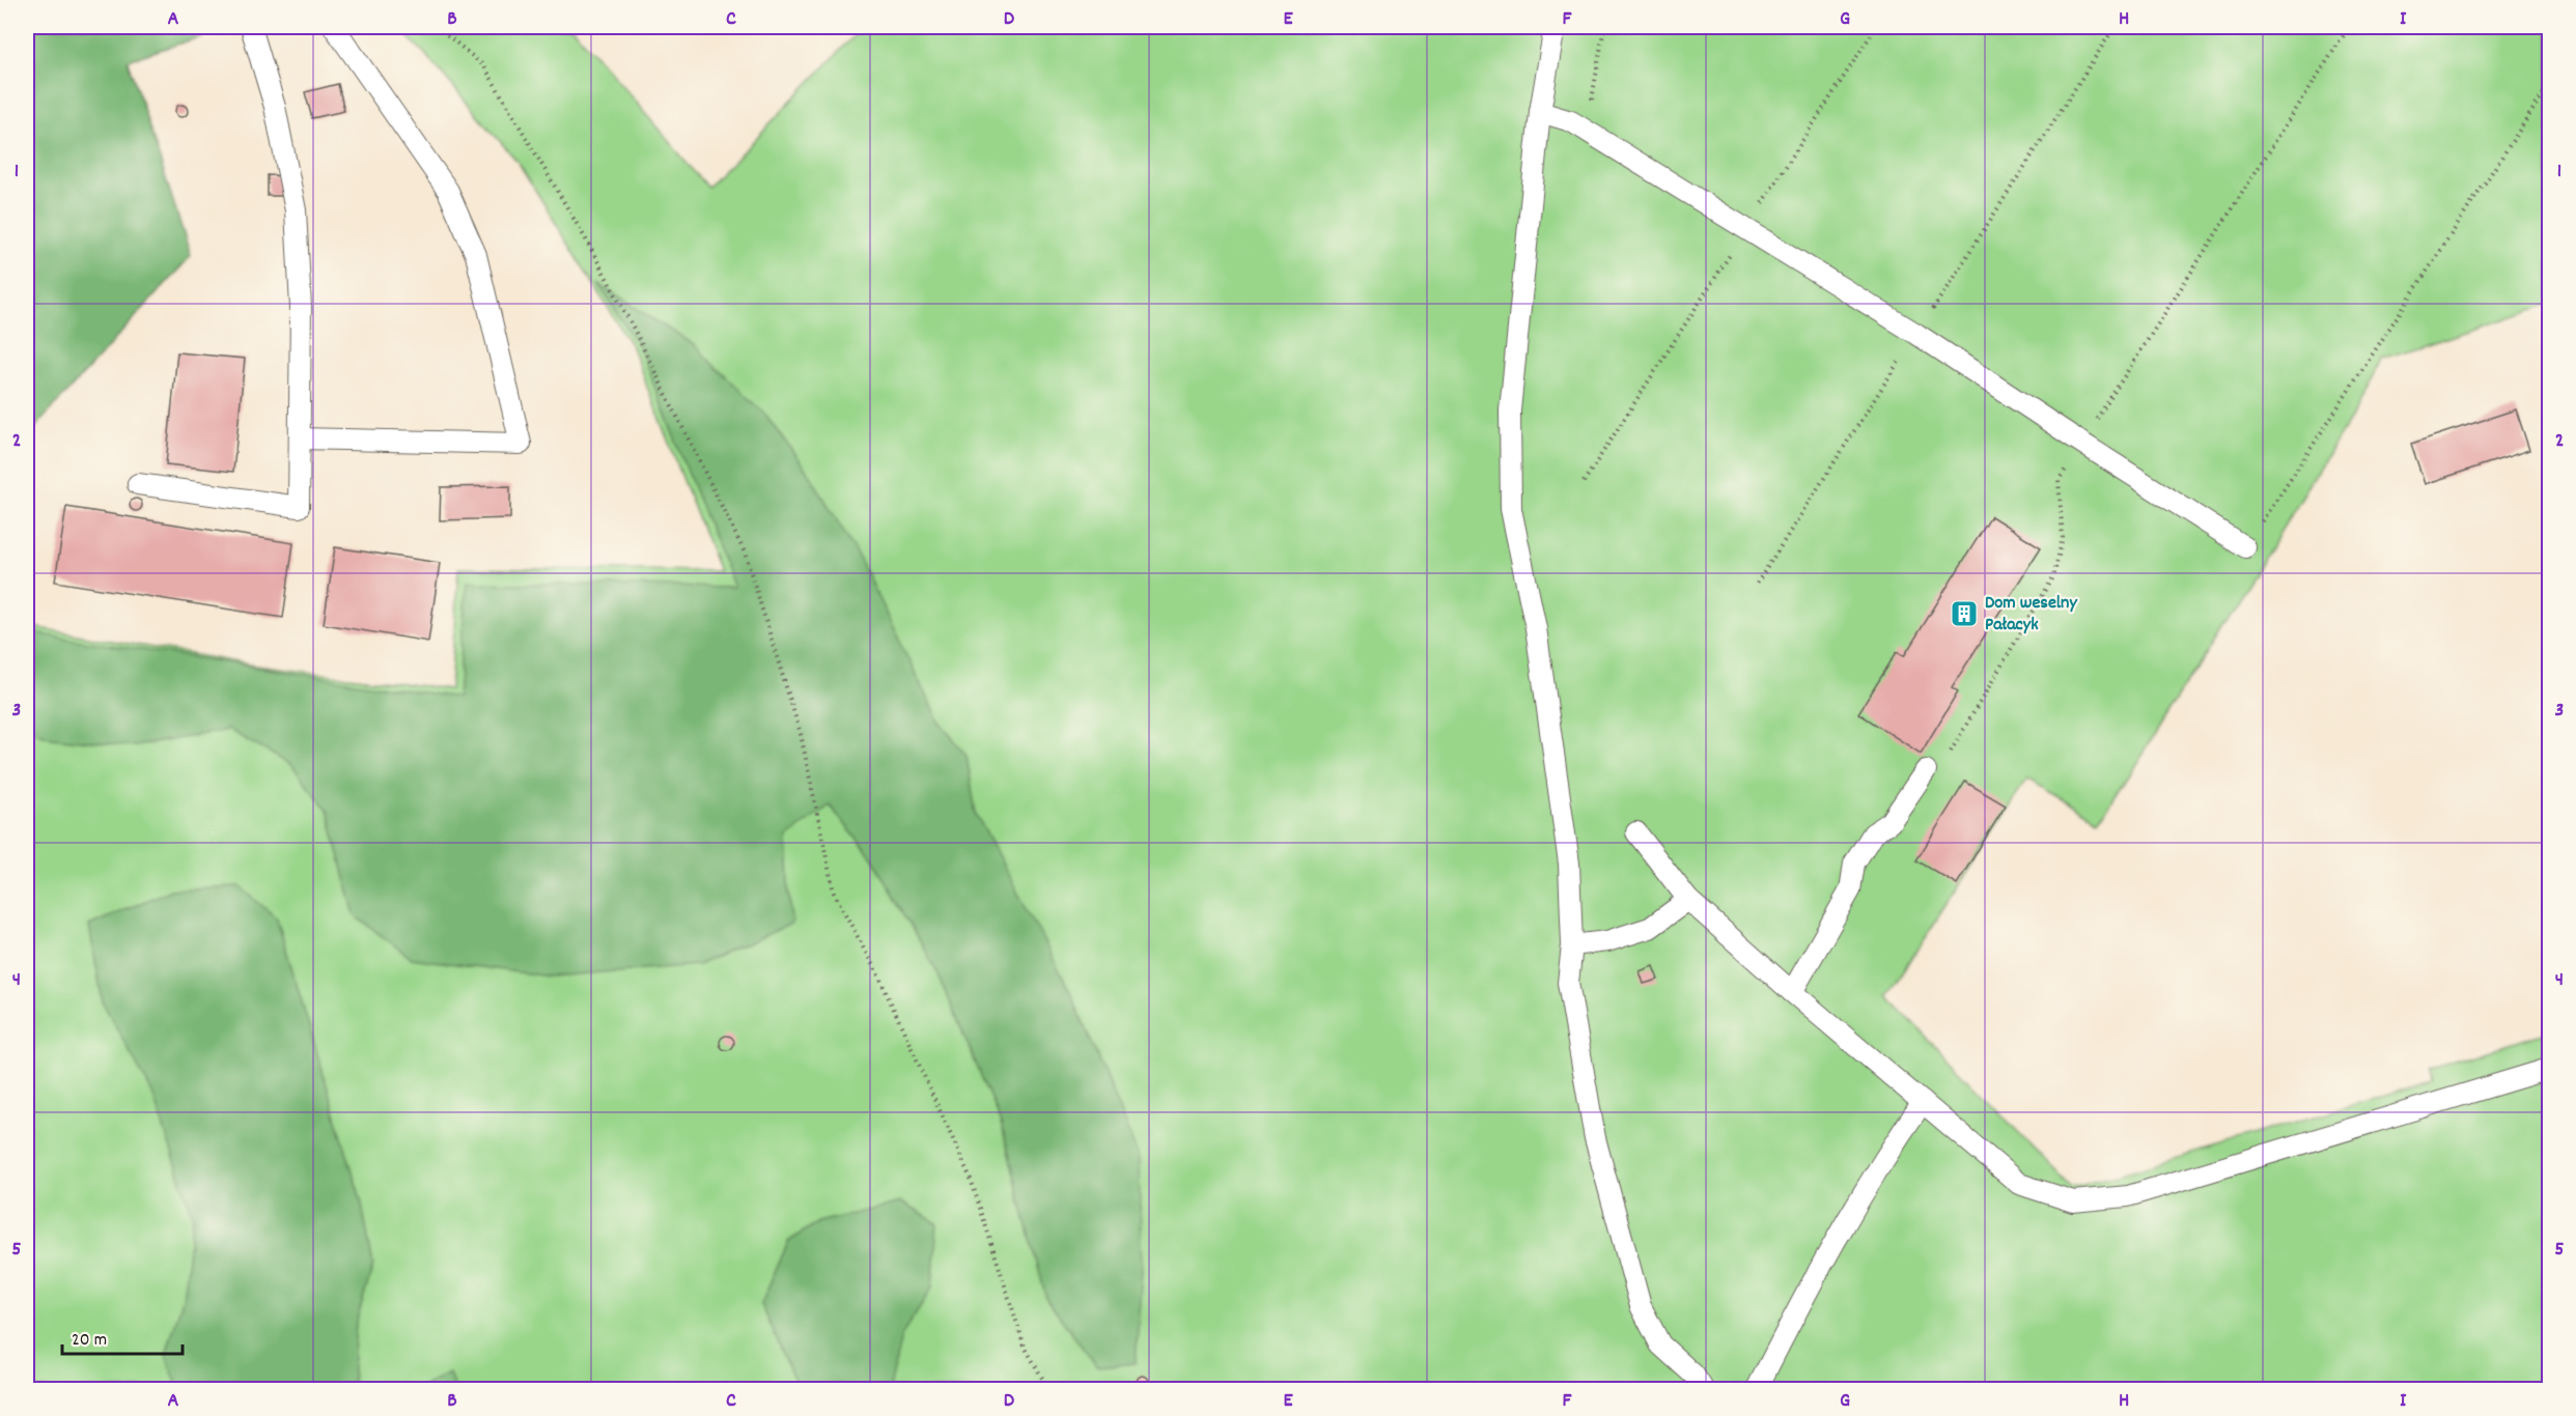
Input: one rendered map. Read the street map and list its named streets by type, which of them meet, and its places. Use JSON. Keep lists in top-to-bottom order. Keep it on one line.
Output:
{"places":{"building":["Dom weselny Pałacyk"]},"scale_bar":"20 m","grid":{"columns":["A","B","C","D","E","F","G","H","I"],"rows":["1","2","3","4","5"]}}
